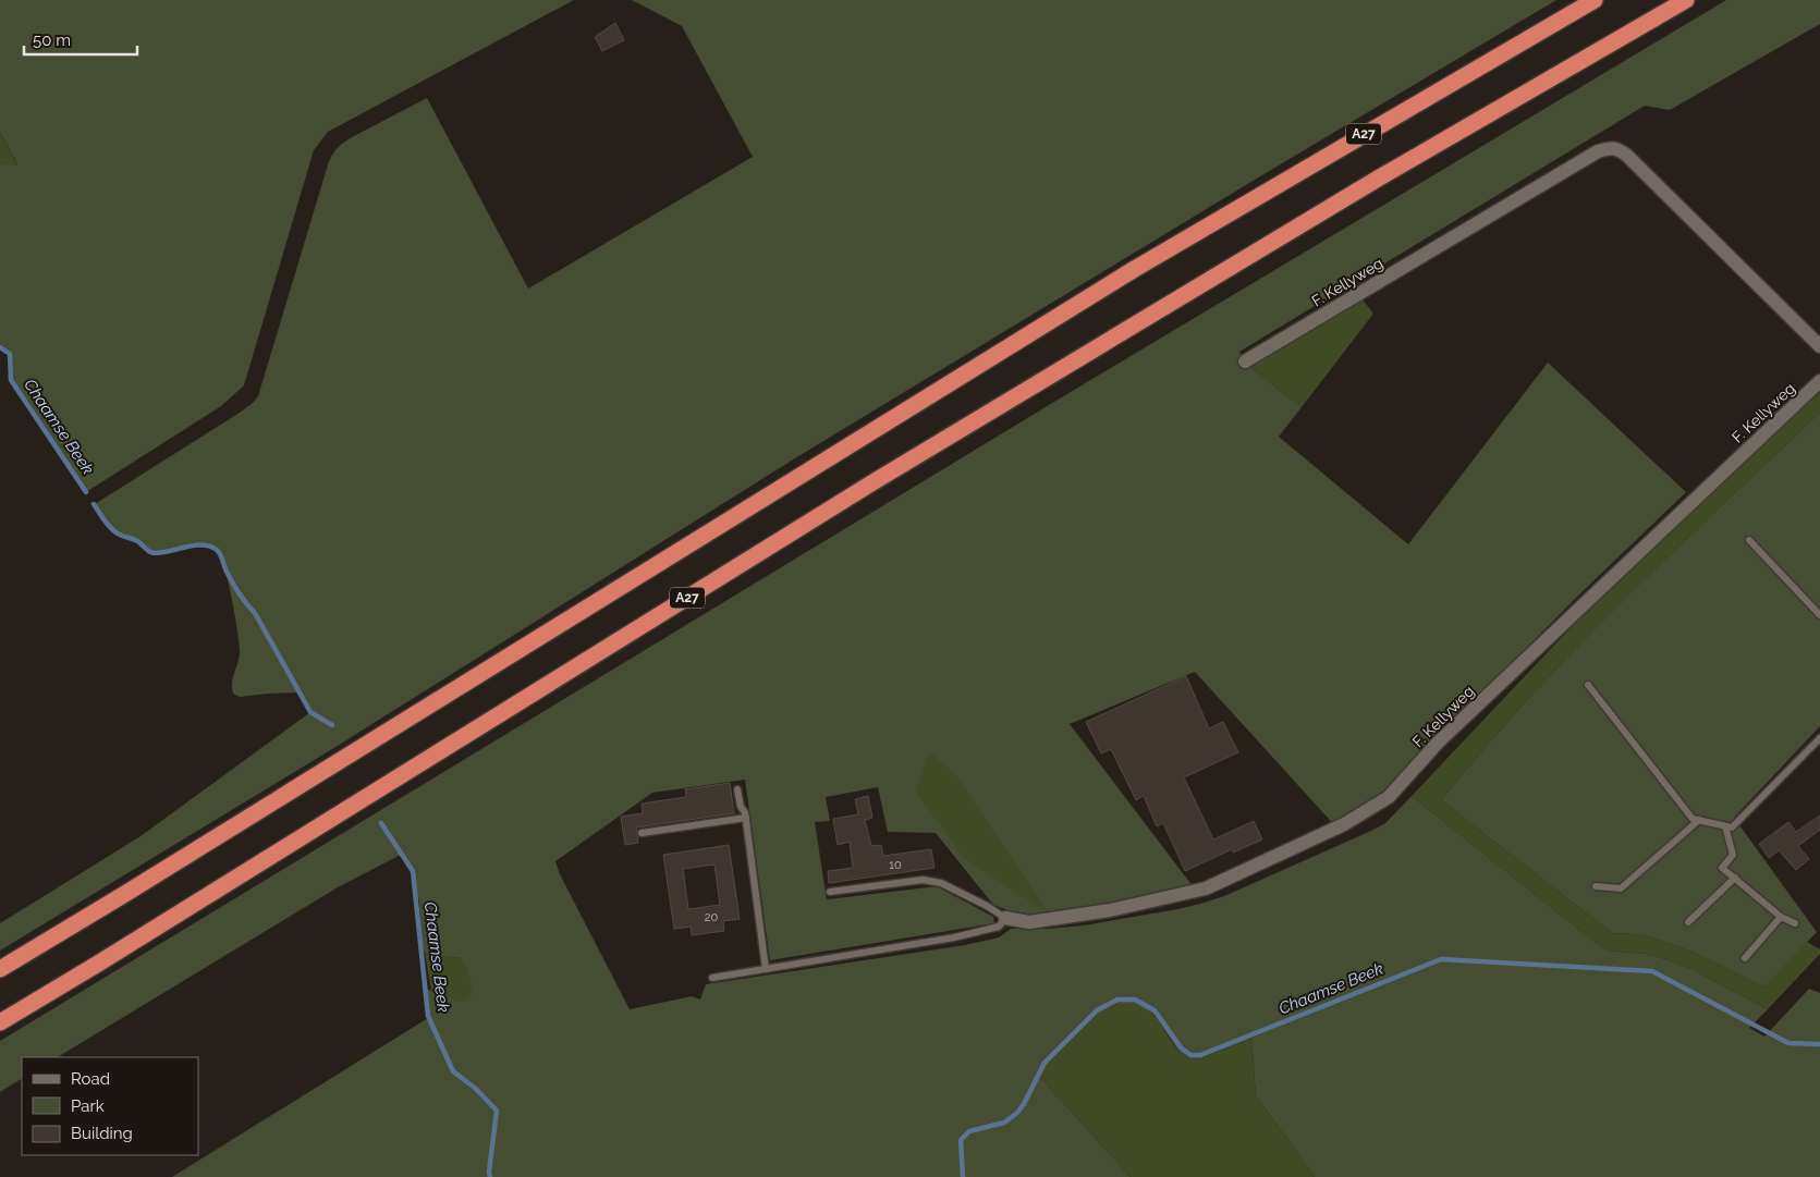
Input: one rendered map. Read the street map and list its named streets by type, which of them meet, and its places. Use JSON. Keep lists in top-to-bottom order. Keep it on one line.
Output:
{"streets":{"highway":["A27"],"street":["F. Kellyweg"]},"water":["Chaamse Beek"],"house_numbers":["10","20"],"legend":["Road","Park","Building"],"scale_bar":"50 m"}
